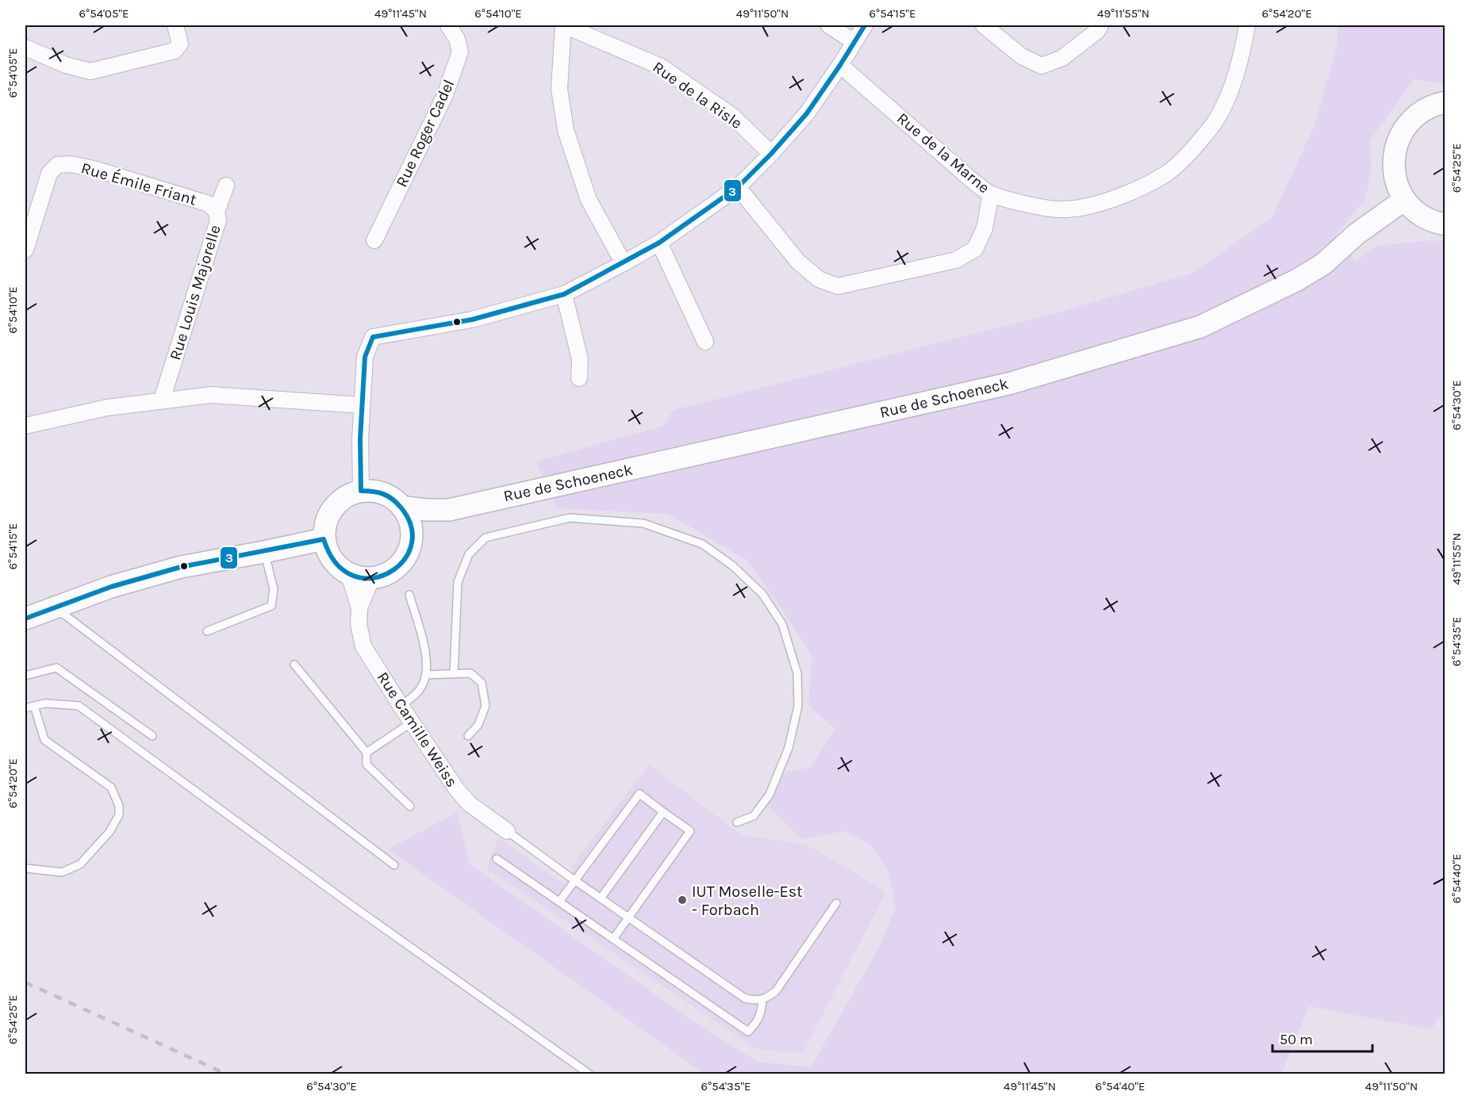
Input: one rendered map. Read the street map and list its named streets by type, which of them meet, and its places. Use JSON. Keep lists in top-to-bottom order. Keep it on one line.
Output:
{"streets":{"main road":["Rue de Schoeneck"],"street":["Rue de la Risle","Rue Roger Cadel","Rue de la Marne","Rue Émile Friant","Rue Louis Majorelle","Rue Camille Weiss"]},"crossings":[["Rue Émile Friant","Rue Louis Majorelle"],["Rue de Schoeneck","Rue Camille Weiss"]],"places":["IUT Moselle-Est - Forbach"],"lines":["transit line 3"],"scale_bar":"50 m","coordinates":["6°54'05\"E","49°11'45\"N","6°54'10\"E","49°11'50\"N","6°54'15\"E","49°11'55\"N","6°54'20\"E","6°54'25\"E","6°54'30\"E","6°54'35\"E","6°54'40\"E"]}
